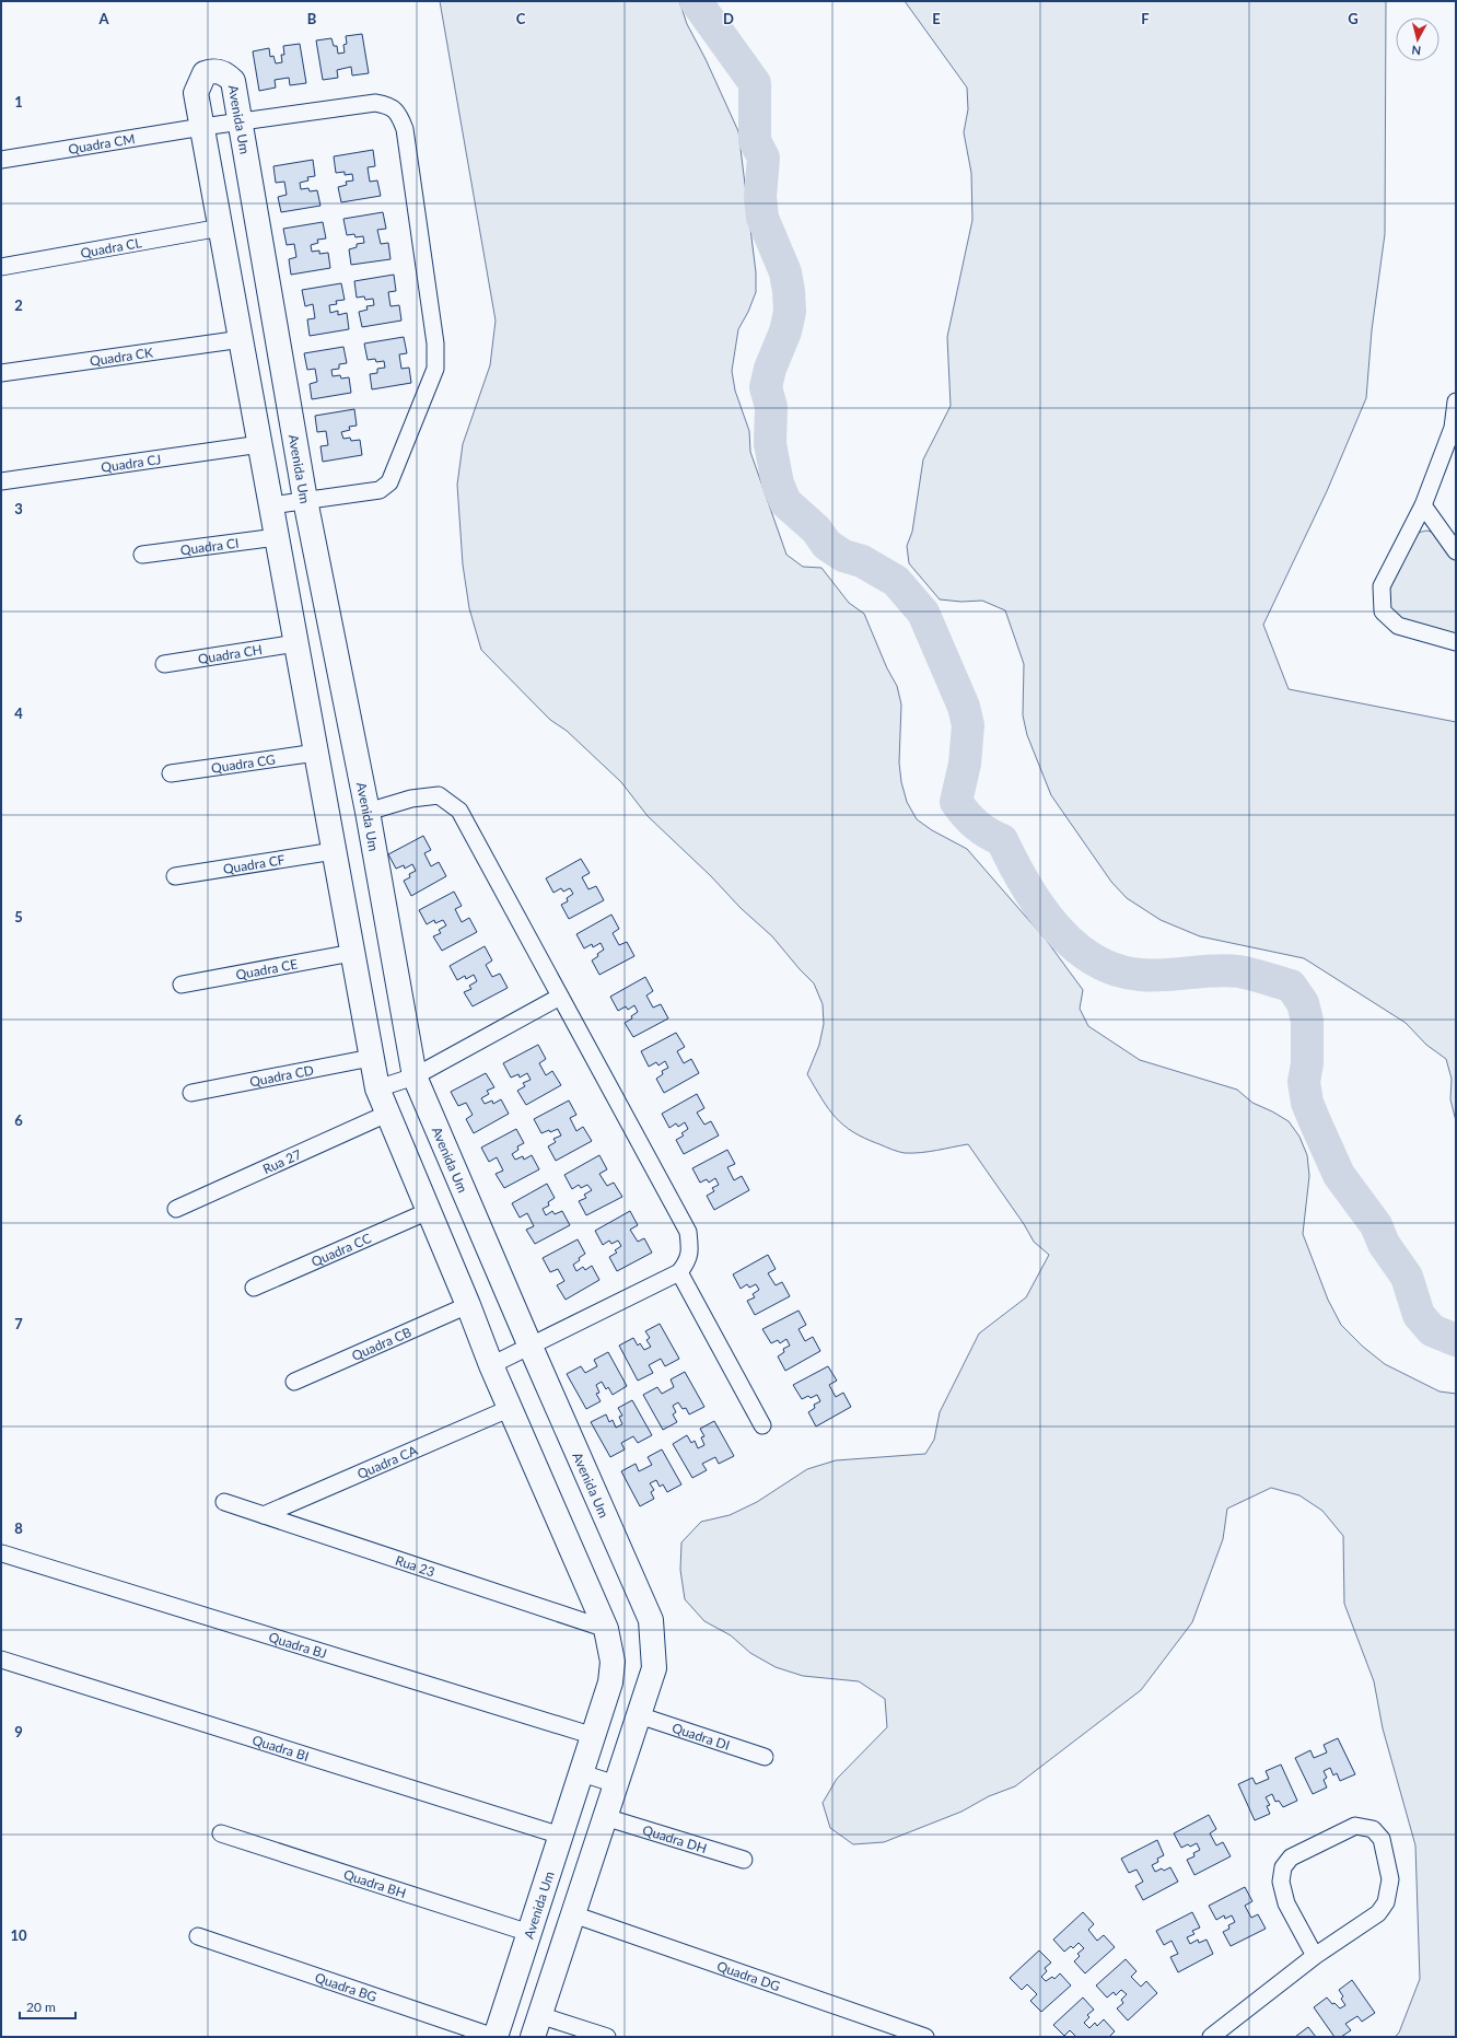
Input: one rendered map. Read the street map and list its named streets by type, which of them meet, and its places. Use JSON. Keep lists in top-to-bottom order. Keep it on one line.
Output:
{"streets":{"street":["Avenida Um","Quadra CM","Quadra CL","Quadra CK","Quadra CJ","Quadra CI","Quadra CH","Quadra CG","Quadra CF","Quadra CE","Quadra CD","Rua 27","Quadra CC","Quadra CB","Quadra CA","Rua 23","Quadra BJ","Quadra DI","Quadra BI","Quadra DH","Quadra BH","Quadra DG","Quadra BG"]},"crossings":[["Avenida Um","Quadra CM"],["Avenida Um","Quadra CL"],["Avenida Um","Quadra CK"],["Avenida Um","Quadra CJ"],["Avenida Um","Quadra CI"],["Avenida Um","Quadra CH"],["Avenida Um","Quadra CG"],["Avenida Um","Quadra CF"],["Avenida Um","Quadra CE"],["Avenida Um","Quadra CD"],["Avenida Um","Rua 27"],["Avenida Um","Quadra CC"],["Avenida Um","Quadra CB"],["Avenida Um","Quadra CA"],["Avenida Um","Rua 23"],["Avenida Um","Quadra BJ"],["Avenida Um","Quadra DI"],["Avenida Um","Quadra BI"],["Avenida Um","Quadra DH"],["Avenida Um","Quadra BH"],["Avenida Um","Quadra DG"],["Avenida Um","Quadra BG"],["Quadra CA","Rua 23"]],"scale_bar":"20 m","north":"bottom","grid":{"columns":["A","B","C","D","E","F","G"],"rows":["1","2","3","4","5","6","7","8","9","10"]}}
